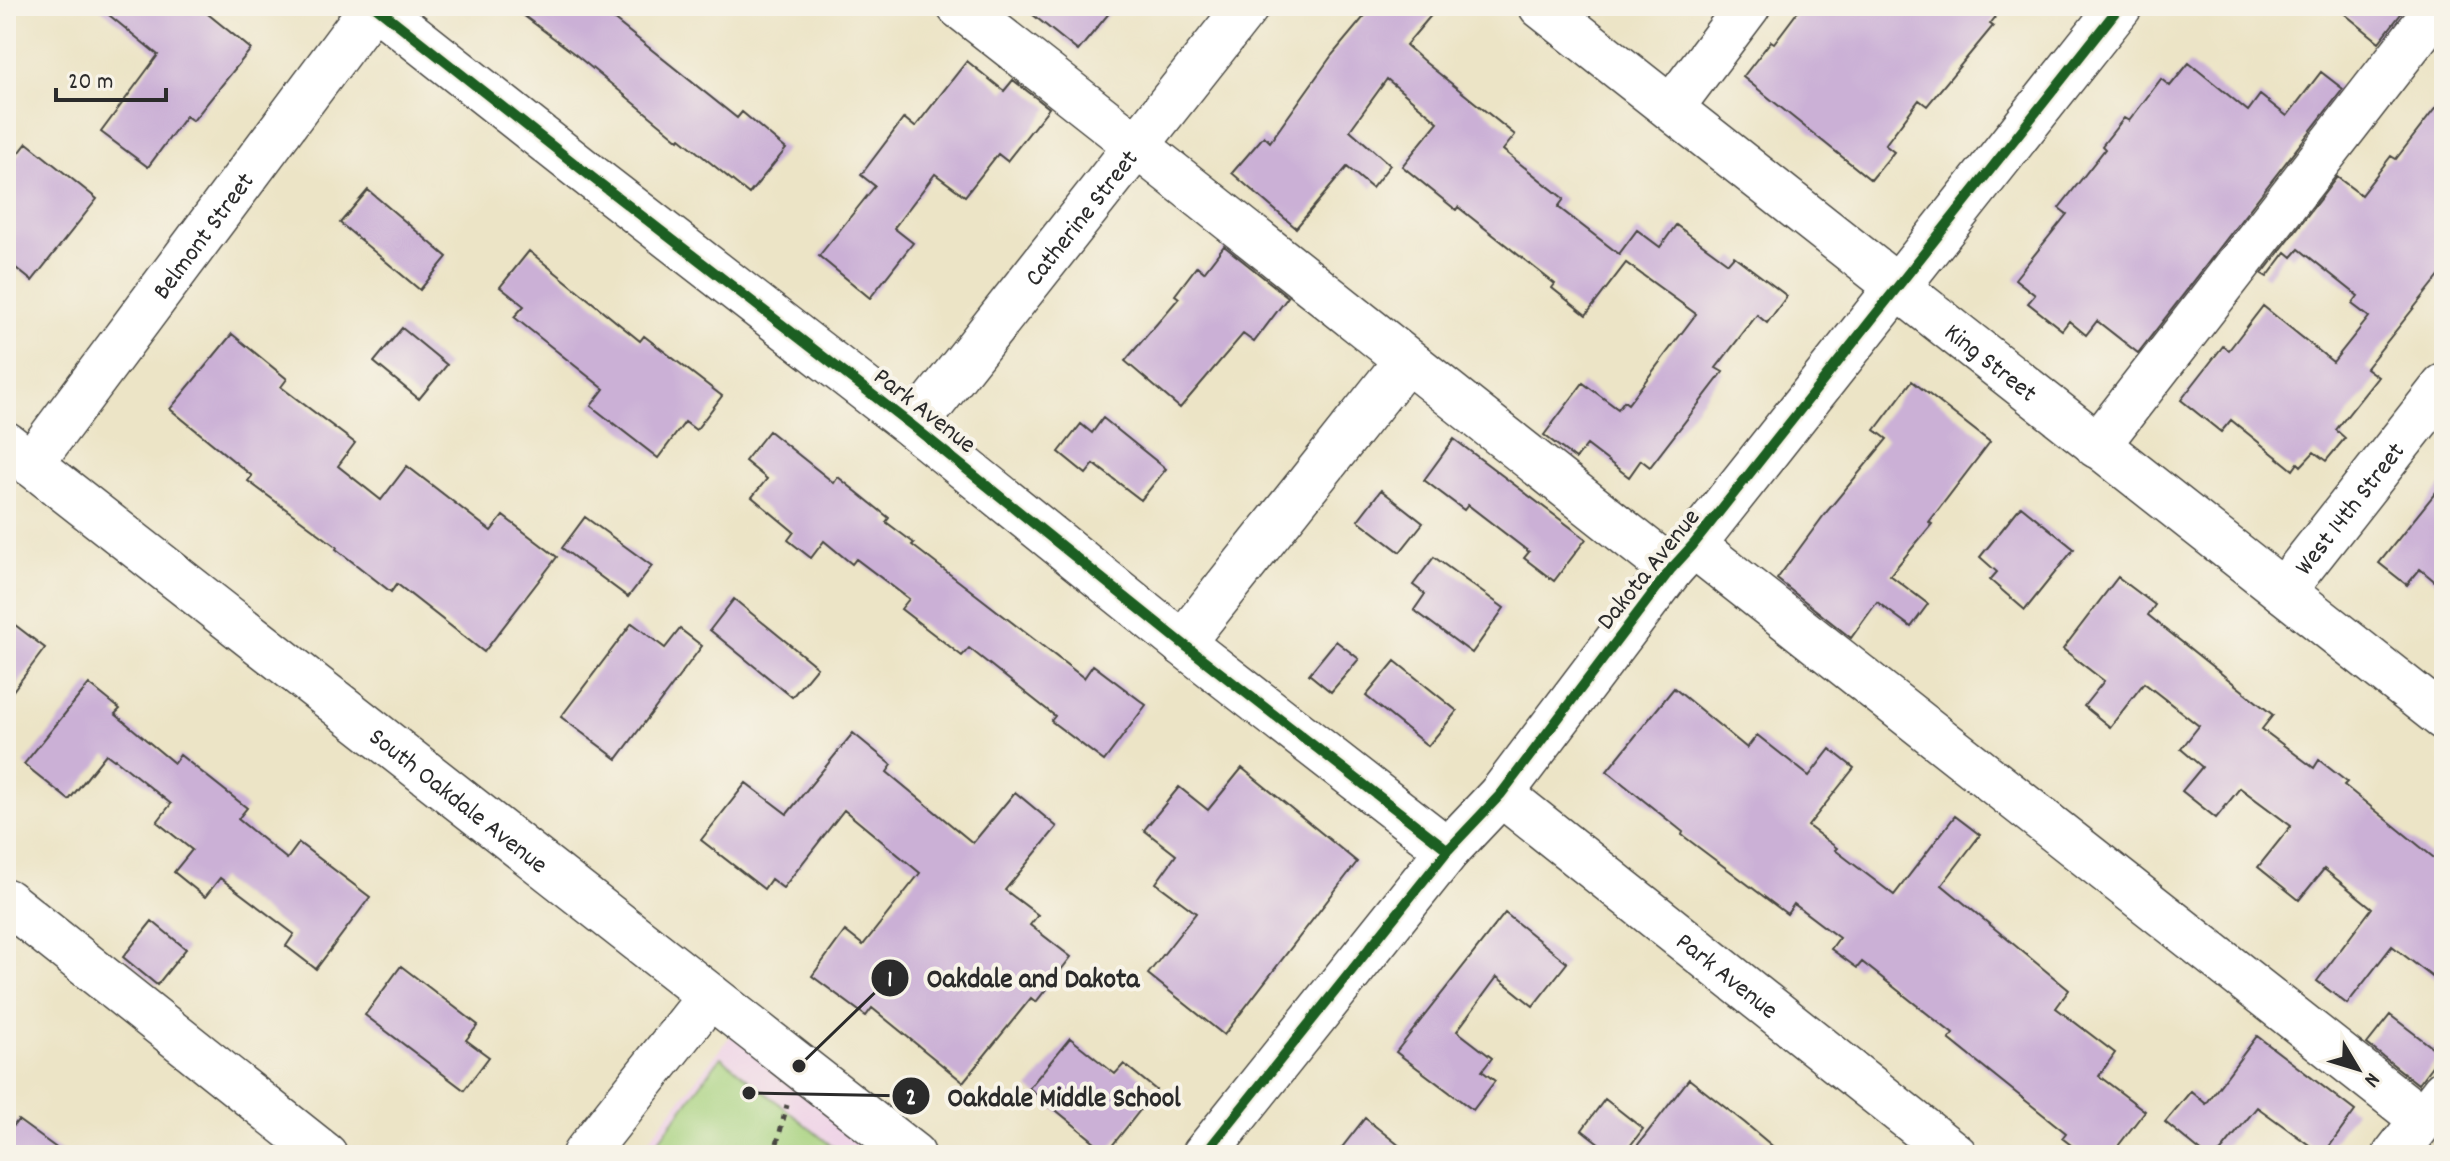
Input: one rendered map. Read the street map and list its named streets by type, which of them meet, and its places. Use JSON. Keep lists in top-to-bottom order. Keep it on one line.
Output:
{"streets":{"street":["Catherine Street","Belmont Street","King Street","Park Avenue","West 14th Street","Dakota Avenue","South Oakdale Avenue"]},"crossings":[["Catherine Street","Park Avenue"],["Belmont Street","Park Avenue"],["Belmont Street","South Oakdale Avenue"],["King Street","West 14th Street"],["King Street","Dakota Avenue"],["Park Avenue","Dakota Avenue"]],"places":["Oakdale and Dakota","Oakdale Middle School"],"scale_bar":"20 m","north":"bottom right"}
